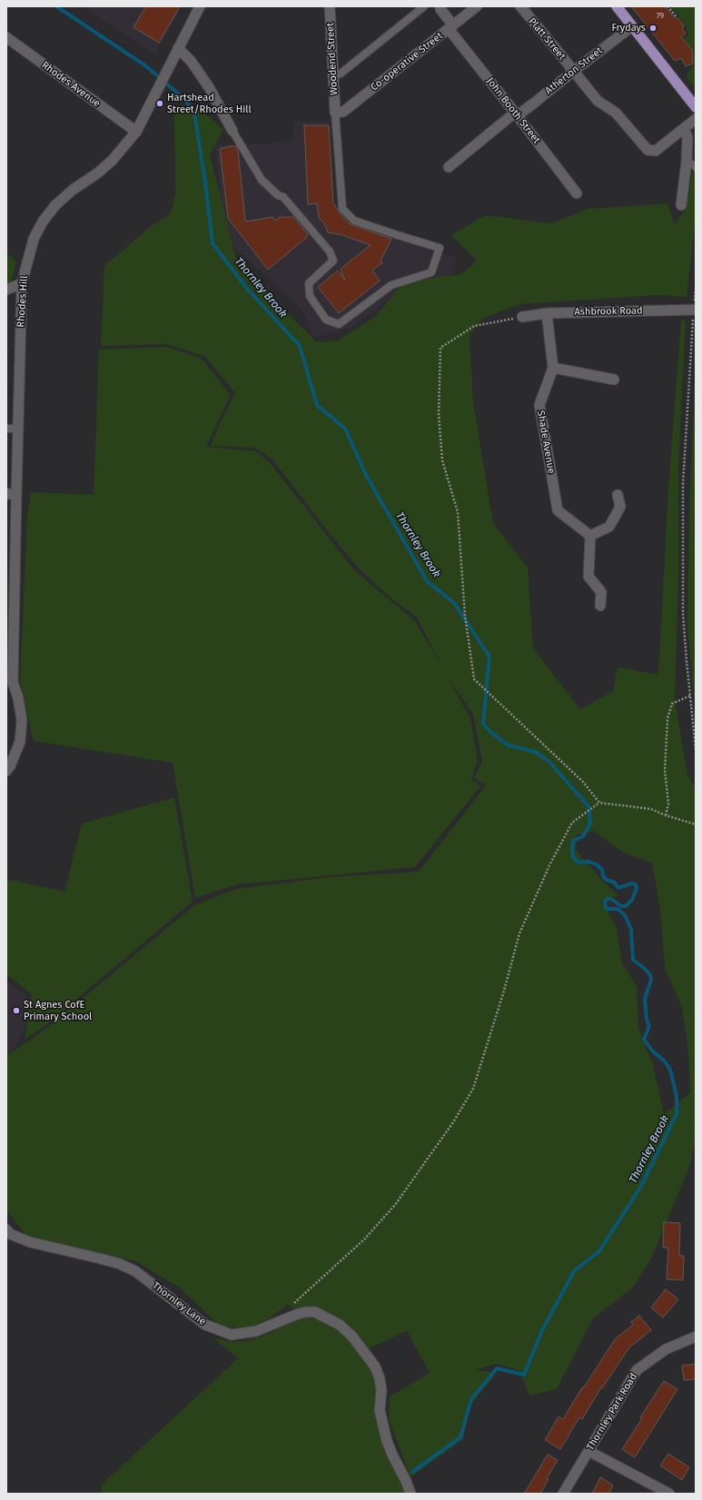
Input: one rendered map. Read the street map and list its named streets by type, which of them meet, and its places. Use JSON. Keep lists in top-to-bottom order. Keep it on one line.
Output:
{"streets":{"street":["Platt Street","Woodend Street","Co-operative Street","Atherton Street","Rhodes Avenue","John Booth Street","Rhodes Hill","Ashbrook Road","Shade Avenue","Thornley Lane","Thornley Park Road"]},"crossings":[["Platt Street","Atherton Street"],["Woodend Street","Co-operative Street"],["Co-operative Street","John Booth Street"],["Atherton Street","John Booth Street"],["Rhodes Avenue","Rhodes Hill"],["Ashbrook Road","Shade Avenue"]],"water":["Thornley Brook"],"places":["Frydays","Hartshead Street/Rhodes Hill","St Agnes CofE Primary School"],"house_numbers":["79"]}
